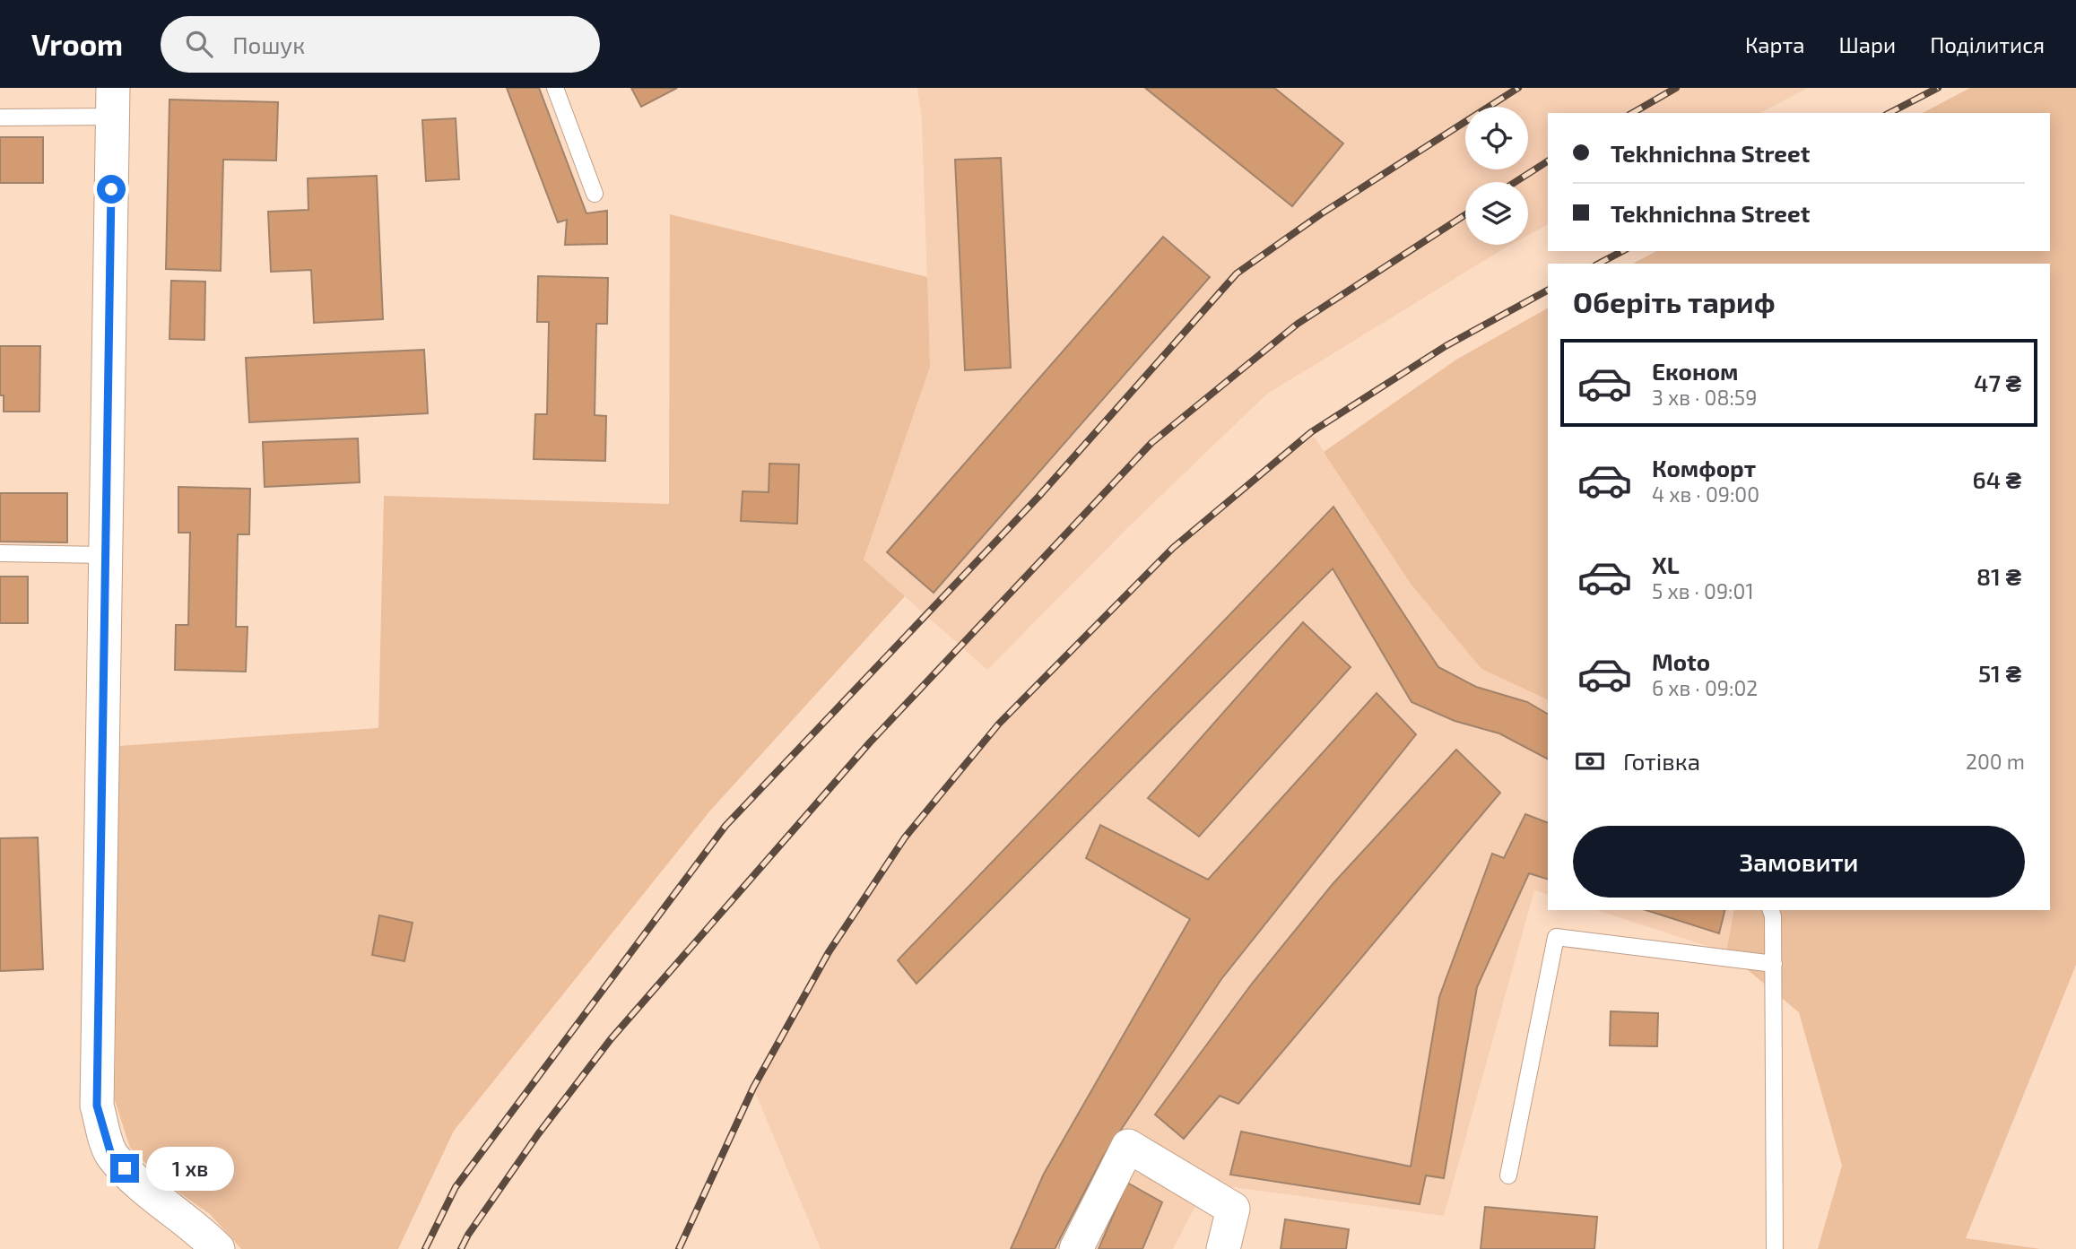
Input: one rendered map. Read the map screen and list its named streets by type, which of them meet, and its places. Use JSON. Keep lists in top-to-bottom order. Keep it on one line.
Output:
{"page":{"header":"Vroom","search":"Пошук","nav":["Карта","Шари","Поділитися"],"banner":["Tekhnichna Street","Tekhnichna Street"],"heading":"Оберіть тариф","list":[{"name":"Економ","note":"3 хв · 08:59","value":"47 ₴"},{"name":"Комфорт","note":"4 хв · 09:00","value":"64 ₴"},{"name":"XL","note":"5 хв · 09:01","value":"81 ₴"},{"name":"Moto","note":"6 хв · 09:02","value":"51 ₴"}],"pay":["Готівка","200 m"],"buttons":"Замовити","bubble":"1 хв"}}
